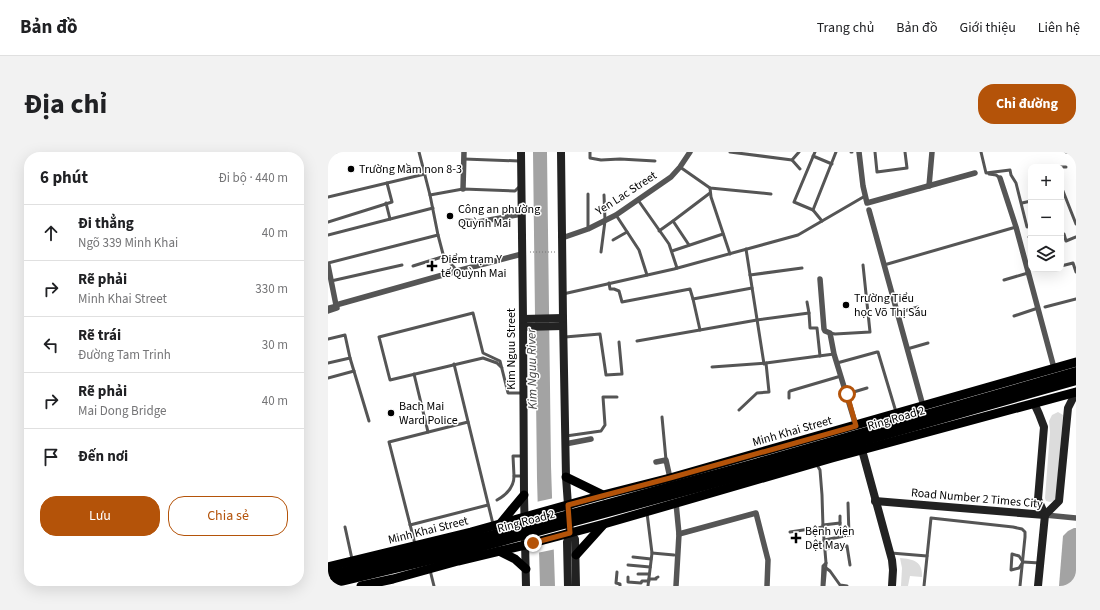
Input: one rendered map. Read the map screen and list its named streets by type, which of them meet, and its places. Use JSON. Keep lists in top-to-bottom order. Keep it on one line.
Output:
{"streets":{"highway":["Ring Road 2"],"main road":["Kim Nguu Street","Minh Khai Street","Road Number 2 Times City"],"street":["Yen Lac Street"]},"crossings":[["Kim Nguu Street","Minh Khai Street"]],"water":["Kim Nguu River"],"places":{"other":["Trường Mầm non 8-3","Công an phường Quỳnh Mai","Trường Tiểu học Võ Thị Sáu","Bach Mai Ward Police"],"health":["Điểm trạm Y tế Quỳnh Mai","Bệnh viện Dệt May"]},"page":{"header":"Bản đồ","nav":["Trang chủ","Bản đồ","Giới thiệu","Liên hệ"],"title":"Địa chỉ","buttons":["Chỉ đường",["Lưu","Chia sẻ"]],"heading":["6 phút","Đi bộ · 440 m"],"map_buttons":["+","−"],"list":[["Đi thẳng","Ngõ 339 Minh Khai","40 m"],["Rẽ phải","Minh Khai Street","330 m"],["Rẽ trái","Đường Tam Trinh","30 m"],["Rẽ phải","Mai Dong Bridge","40 m"],"Đến nơi"]}}
